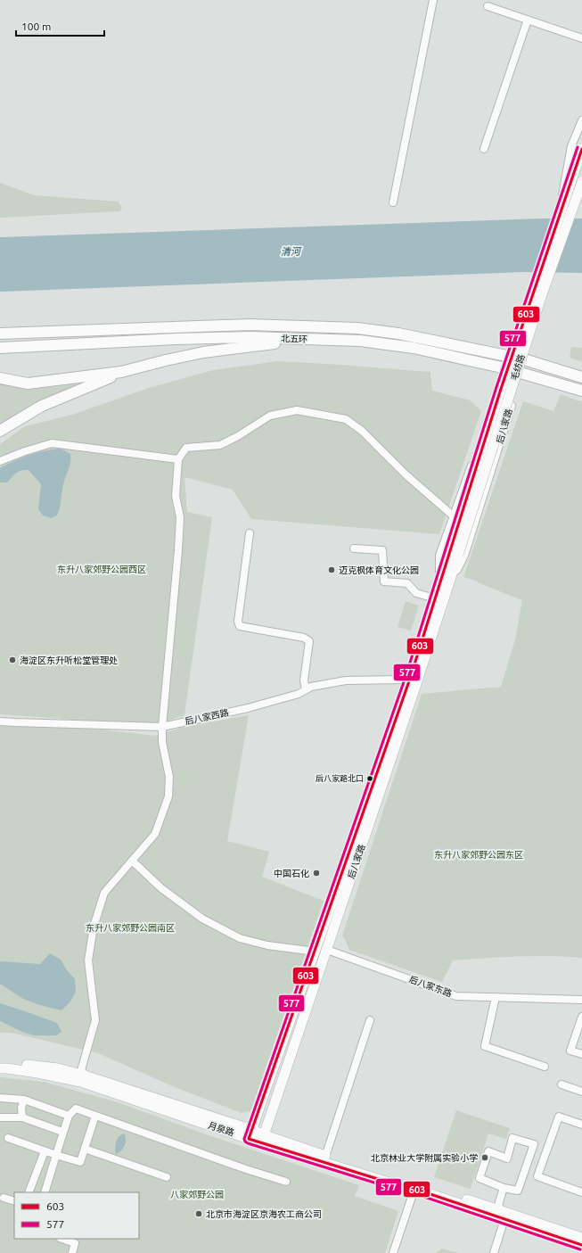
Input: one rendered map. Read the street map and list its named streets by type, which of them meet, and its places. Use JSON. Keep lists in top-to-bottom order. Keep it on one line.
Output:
{"streets":{"highway":["北五环"],"main road":["毛纺路","后八家路","月泉路"],"street":["后八家西路","后八家东路"]},"crossings":[["毛纺路","后八家路"],["后八家路","后八家西路"],["后八家路","后八家东路"],["后八家路","月泉路"]],"water":["清河"],"parks":["东升八家郊野公园西区","东升八家郊野公园东区","东升八家郊野公园南区","八家郊野公园"],"places":["迈克枫体育文化公园","海淀区东升听松堂管理处","后八家路北口","中国石化","北京林业大学附属实验小学","北京市海淀区京海农工商公司"],"lines":["transit line 577","transit line 603"],"legend":["603","577"],"scale_bar":"100 m"}
